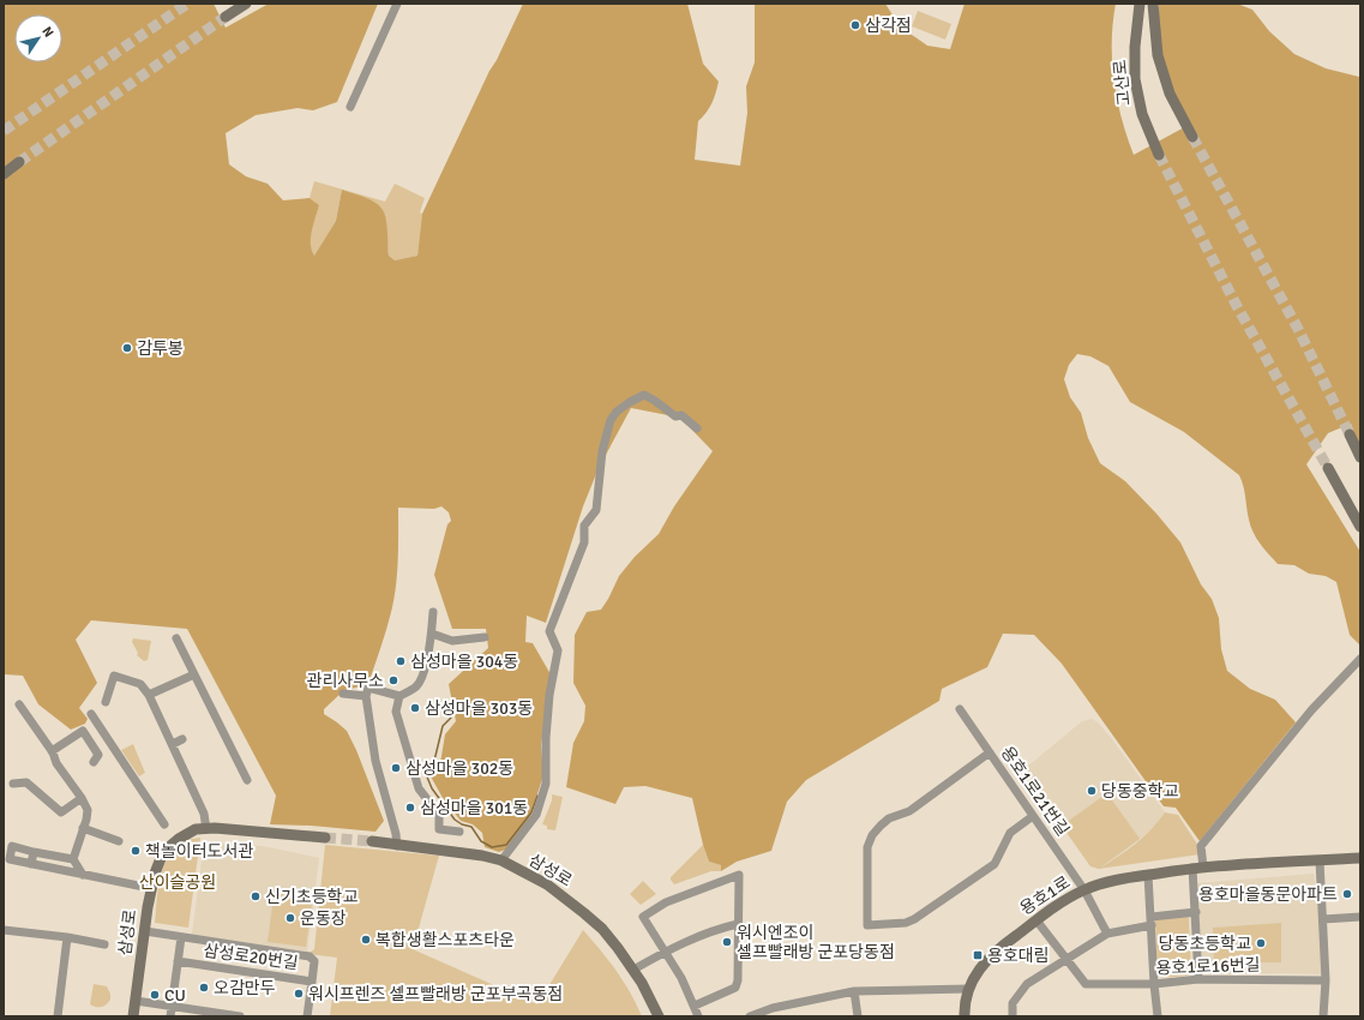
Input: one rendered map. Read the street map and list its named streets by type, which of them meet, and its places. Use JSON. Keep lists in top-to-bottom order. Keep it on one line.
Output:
{"streets":{"street":["고산로","용호1로21번길","삼성로","용호1로","삼성로20번길","용호1로16번길"]},"crossings":[["용호1로21번길","용호1로"],["용호1로","용호1로16번길"]],"parks":["산이슬공원"],"places":{"other":["삼각점","감투봉","삼성마을 304동","관리사무소","삼성마을 303동","삼성마을 302동","당동중학교","삼성마을 301동","책놀이터도서관","용호마을동문아파트","신기초등학교","운동장","복합생활스포츠타운","워시엔조이 셀프빨래방 군포당동점","당동초등학교","오감만두","워시프렌즈 셀프빨래방 군포부곡동점","CU"],"transit":["용호대림"]},"north":"top right"}
